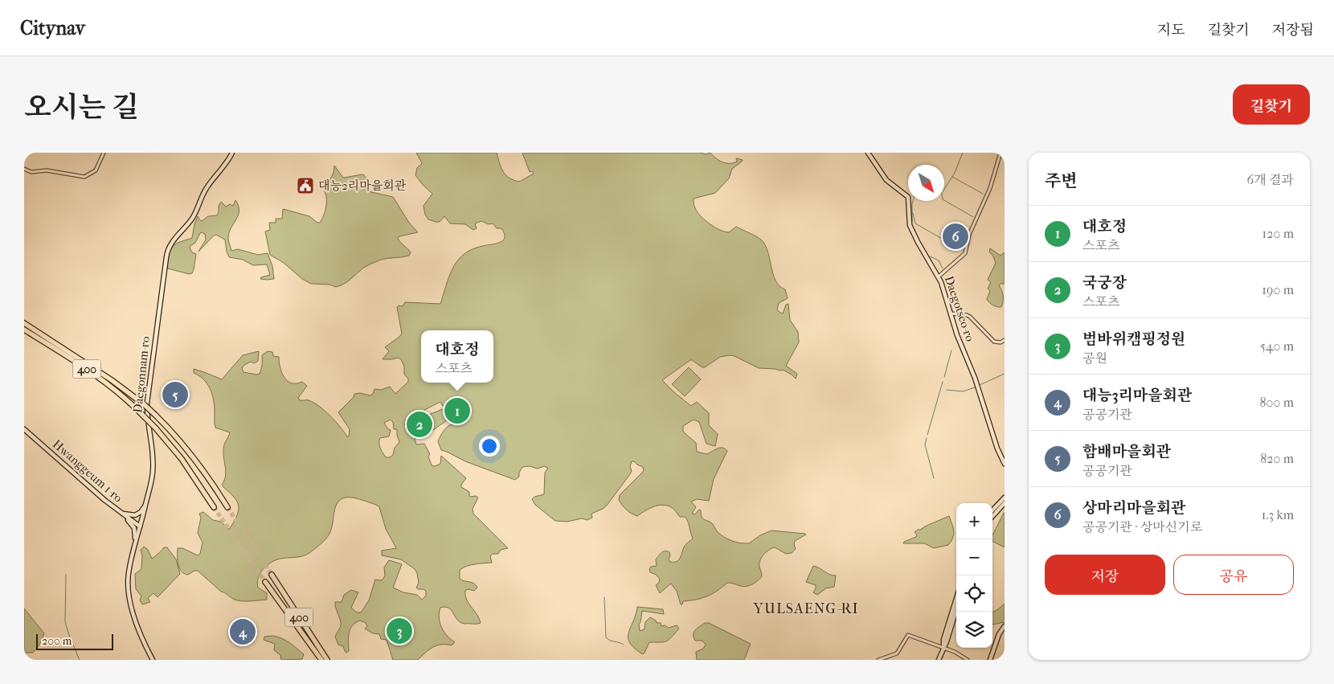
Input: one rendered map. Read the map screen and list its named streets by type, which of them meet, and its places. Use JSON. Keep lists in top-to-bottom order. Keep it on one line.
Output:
{"streets":{"highway":["400"],"street":["Daegotseo-ro","Daegonnam-ro","Hwanggeum 1-ro"]},"crossings":[["Daegonnam-ro","Hwanggeum 1-ro"]],"districts":["YULSAENG-RI"],"places":{"public building":["대능2리마을회관"]},"scale_bar":"200 m","north":"bottom right","page":{"header":"Citynav","nav":["지도","길찾기","저장됨"],"title":"오시는 길","buttons":["길찾기",["저장","공유"]],"heading":["주변","6개 결과"],"list":[{"mark":"1","name":"대호정","note":"스포츠","value":"120 m"},{"mark":"2","name":"국궁장","note":"스포츠","value":"190 m"},{"mark":"3","name":"범바위캠핑정원","note":"공원","value":"540 m"},{"mark":"4","name":"대능3리마을회관","note":"공공기관","value":"800 m"},{"mark":"5","name":"함배마을회관","note":"공공기관","value":"820 m"},{"mark":"6","name":"상마리마을회관","note":"공공기관 · 상마신기로","value":"1.3 km"}],"pins":["6","5","1","2","3","4"],"popup":["대호정","스포츠"],"map_buttons":["+","−"],"scale":"200 m"}}
